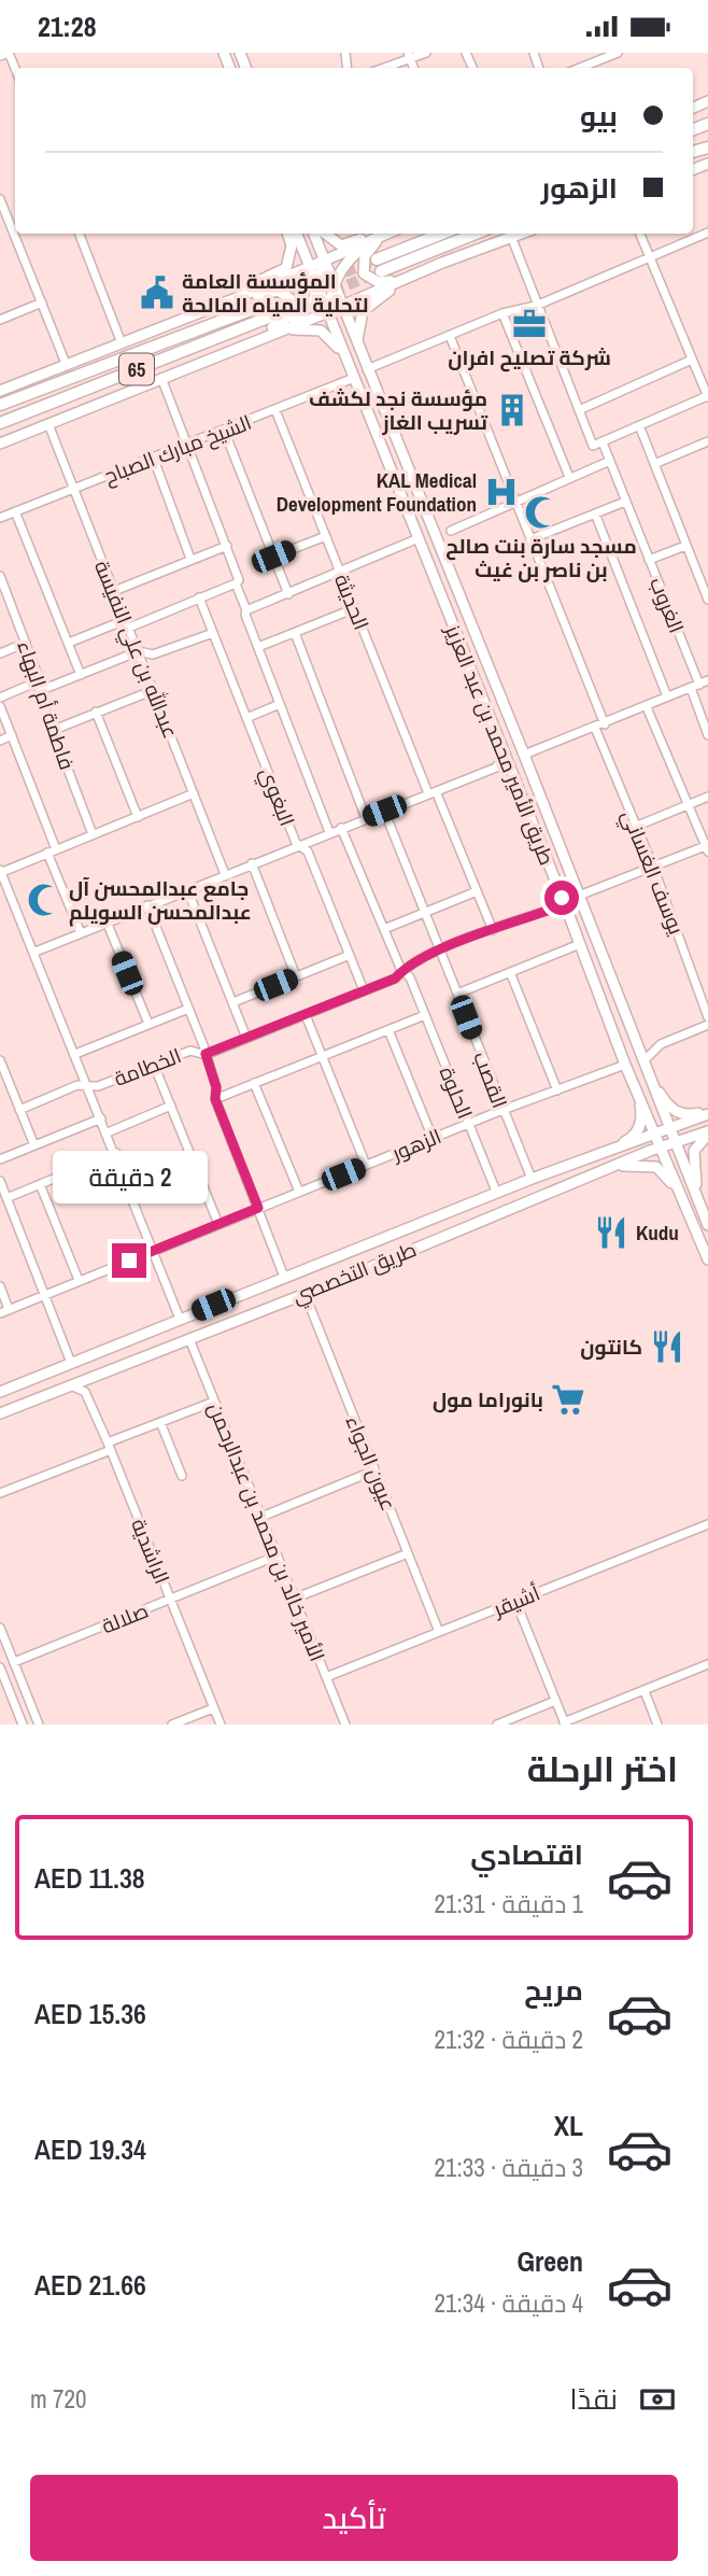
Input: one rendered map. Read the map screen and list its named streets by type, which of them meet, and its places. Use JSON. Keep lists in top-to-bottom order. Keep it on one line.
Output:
{"streets":{"highway":["65"],"main road":["طريق الأمير محمد بن عبد العزيز","طريق التخصصي"],"street":["الشيخ مبارك الصباح","الحديثة","الغروب","عبدالله بن علي النفيسة","فاطمة أم البهاء","البغوي","يوسف الغساني","الخطامة","القصب","الحلوة","الزهور","عيون الجواء","الأمير خالد بن محمد بن عبدالرحمن","الراشدية","أشيقر","صلالة"]},"crossings":[["الشيخ مبارك الصباح","الحديثة"],["الشيخ مبارك الصباح","عبدالله بن علي النفيسة"],["الشيخ مبارك الصباح","طريق الأمير محمد بن عبد العزيز"],["الحديثة","الخطامة"],["طريق الأمير محمد بن عبد العزيز","الخطامة"],["طريق الأمير محمد بن عبد العزيز","الزهور"],["طريق الأمير محمد بن عبد العزيز","طريق التخصصي"],["البغوي","الخطامة"],["الخطامة","القصب"],["الخطامة","الحلوة"],["القصب","الزهور"],["القصب","طريق التخصصي"],["الحلوة","الزهور"],["الحلوة","طريق التخصصي"],["طريق التخصصي","عيون الجواء"],["طريق التخصصي","الأمير خالد بن محمد بن عبدالرحمن"],["طريق التخصصي","الراشدية"],["عيون الجواء","أشيقر"],["الأمير خالد بن محمد بن عبدالرحمن","أشيقر"],["الأمير خالد بن محمد بن عبدالرحمن","صلالة"],["الراشدية","صلالة"]],"places":{"public building":["المؤسسة العامة لتحلية المياه المالحة"],"office":["شركة تصليح افران"],"building":["مؤسسة نجد لكشف تسريب الغاز"],"hospital":["KAL Medical Development Foundation"],"mosque":["مسجد سارة بنت صالح بن ناصر بن غيث","جامع عبدالمحسن آل عبدالمحسن السويلم"],"restaurant":["Kudu","كانتون"],"supermarket":["بانوراما مول"]},"page":{"status":"21:28","banner":["بيو","الزهور"],"bubble":"2 دقيقة","heading":"اختر الرحلة","list":[{"name":"اقتصادي","note":"1 دقيقة · 21:31","value":"AED 11.38"},{"name":"مريح","note":"2 دقيقة · 21:32","value":"AED 15.36"},{"name":"XL","note":"3 دقيقة · 21:33","value":"AED 19.34"},{"name":"Green","note":"4 دقيقة · 21:34","value":"AED 21.66"}],"pay":["نقدًا","720 m"],"buttons":"تأكيد"}}
